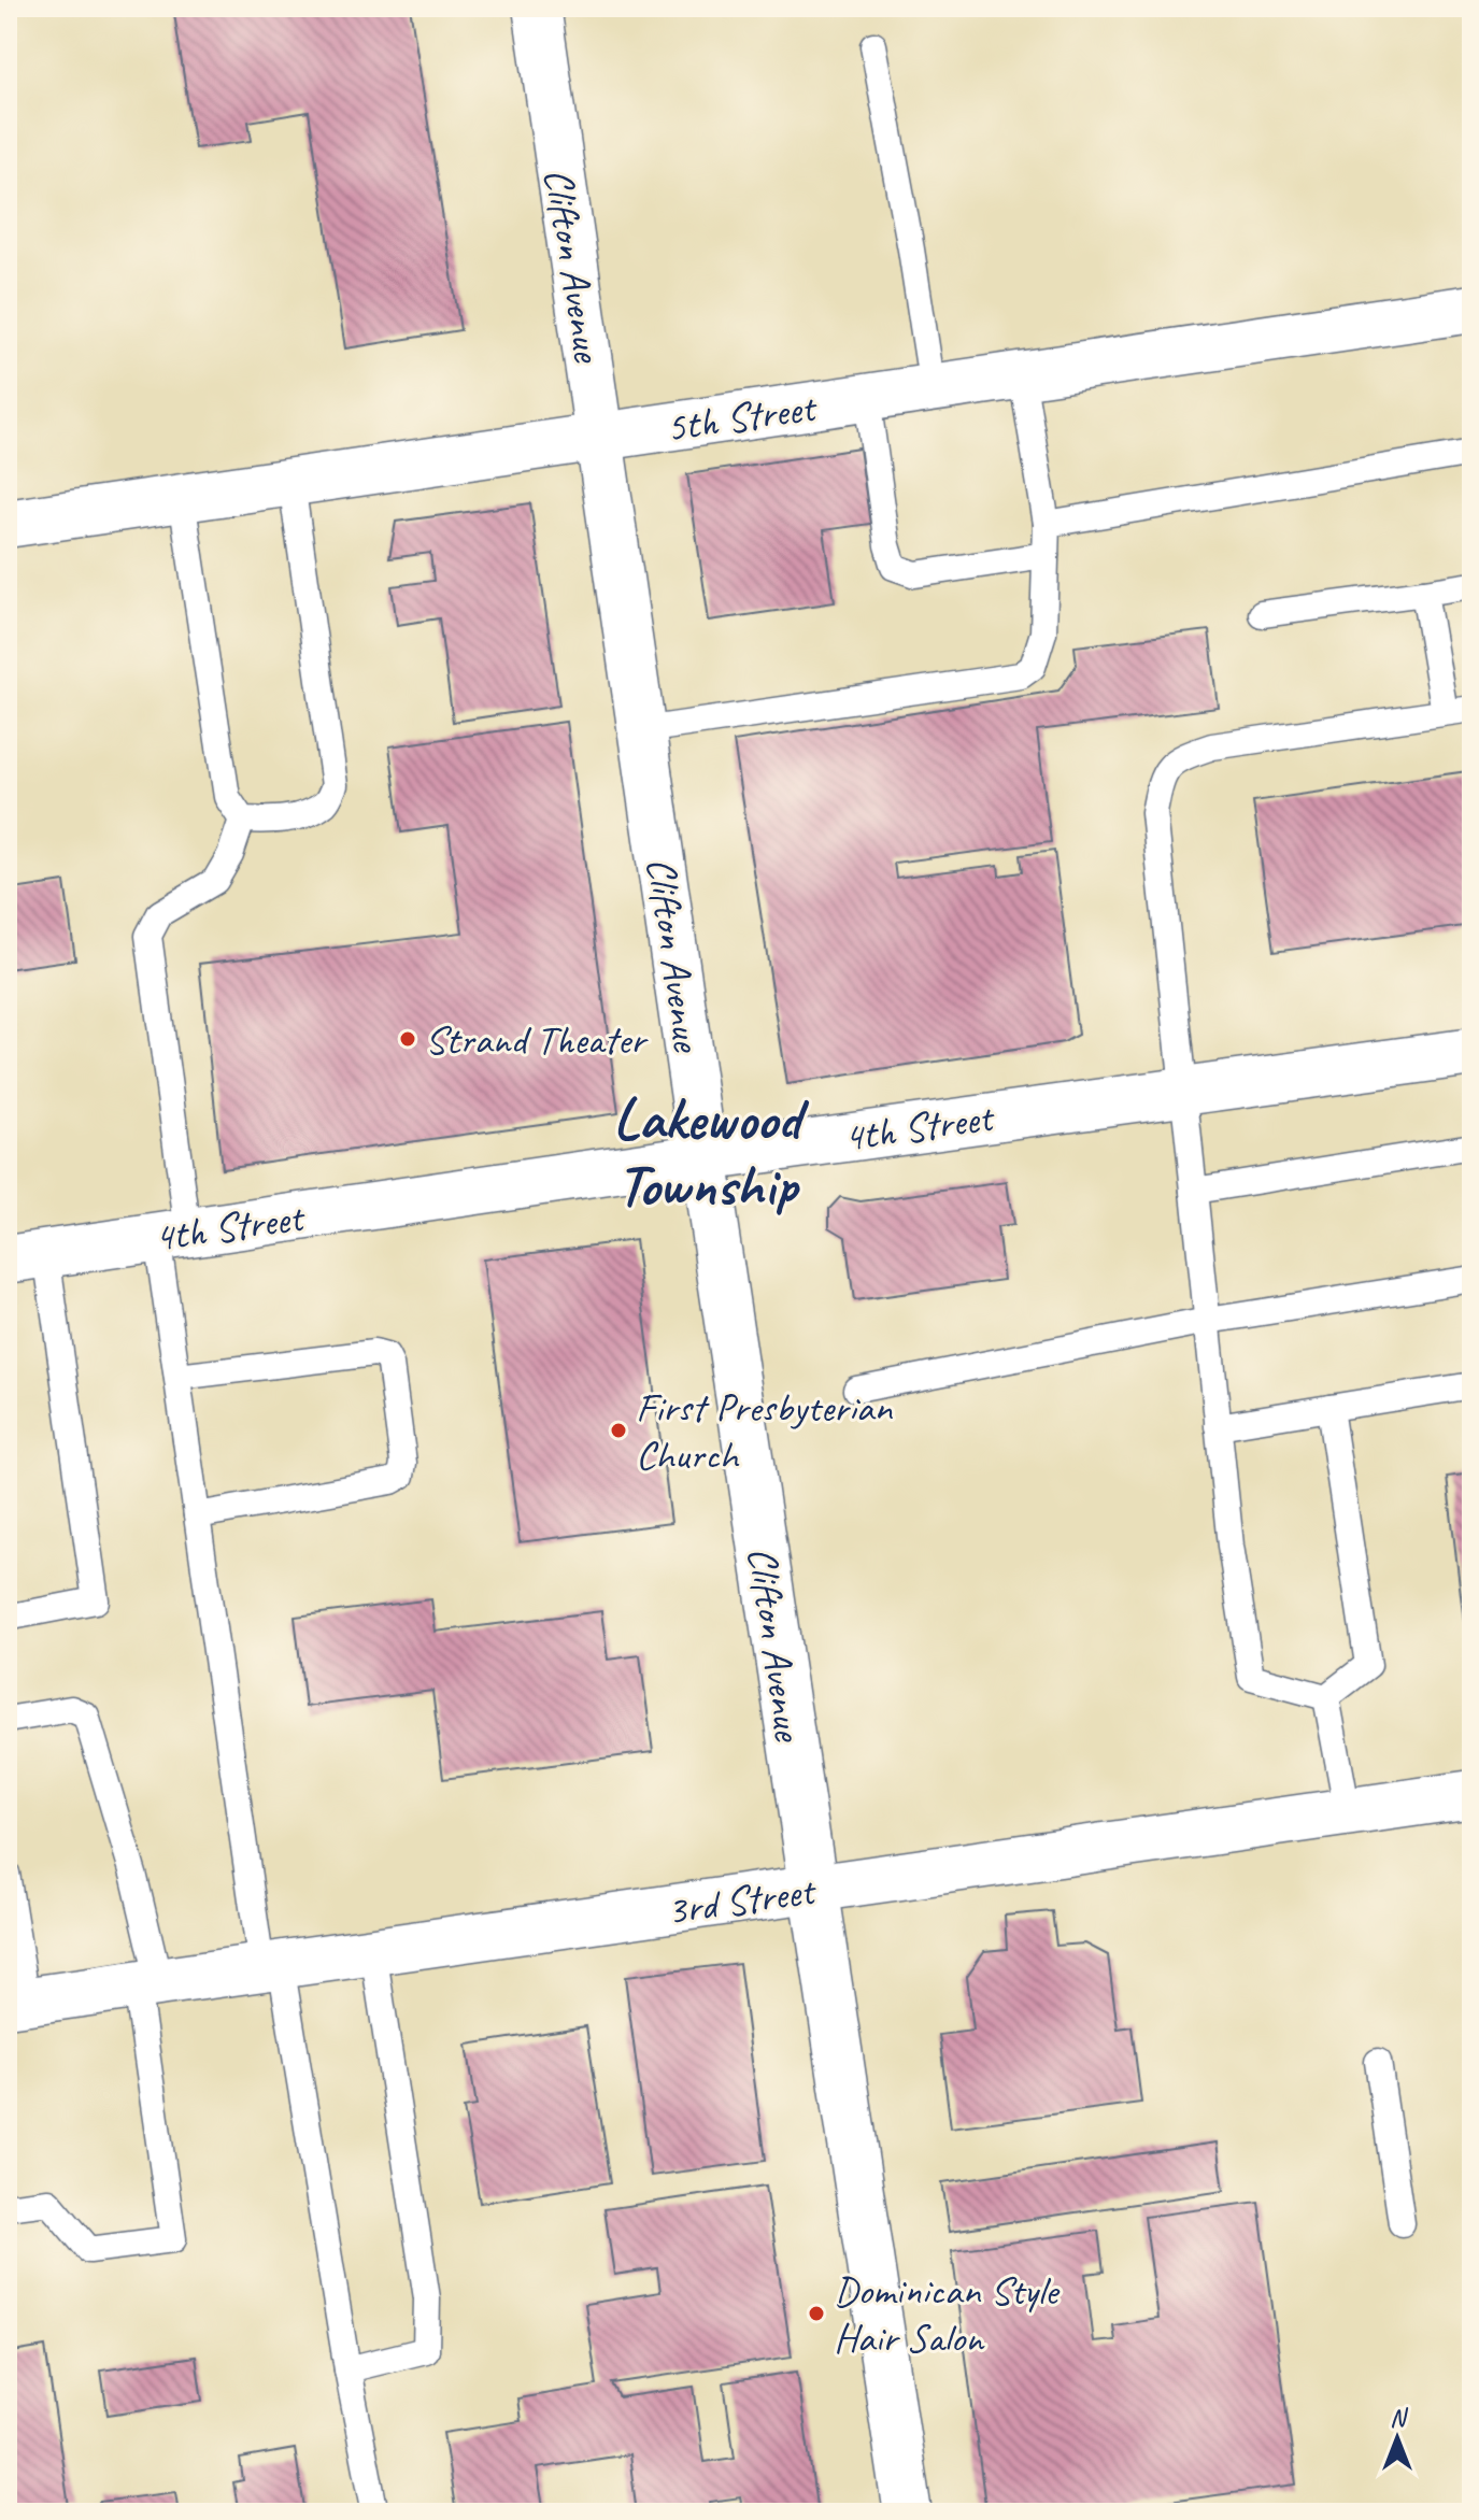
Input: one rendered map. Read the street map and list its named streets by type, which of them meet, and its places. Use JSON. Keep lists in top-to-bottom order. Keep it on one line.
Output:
{"streets":{"street":["Clifton Avenue","5th Street","4th Street","3rd Street"]},"crossings":[["Clifton Avenue","5th Street"],["Clifton Avenue","4th Street"],["Clifton Avenue","3rd Street"]],"districts":["Lakewood Township"],"places":["Strand Theater","First Presbyterian Church","Dominican Style Hair Salon"],"north":"top"}
